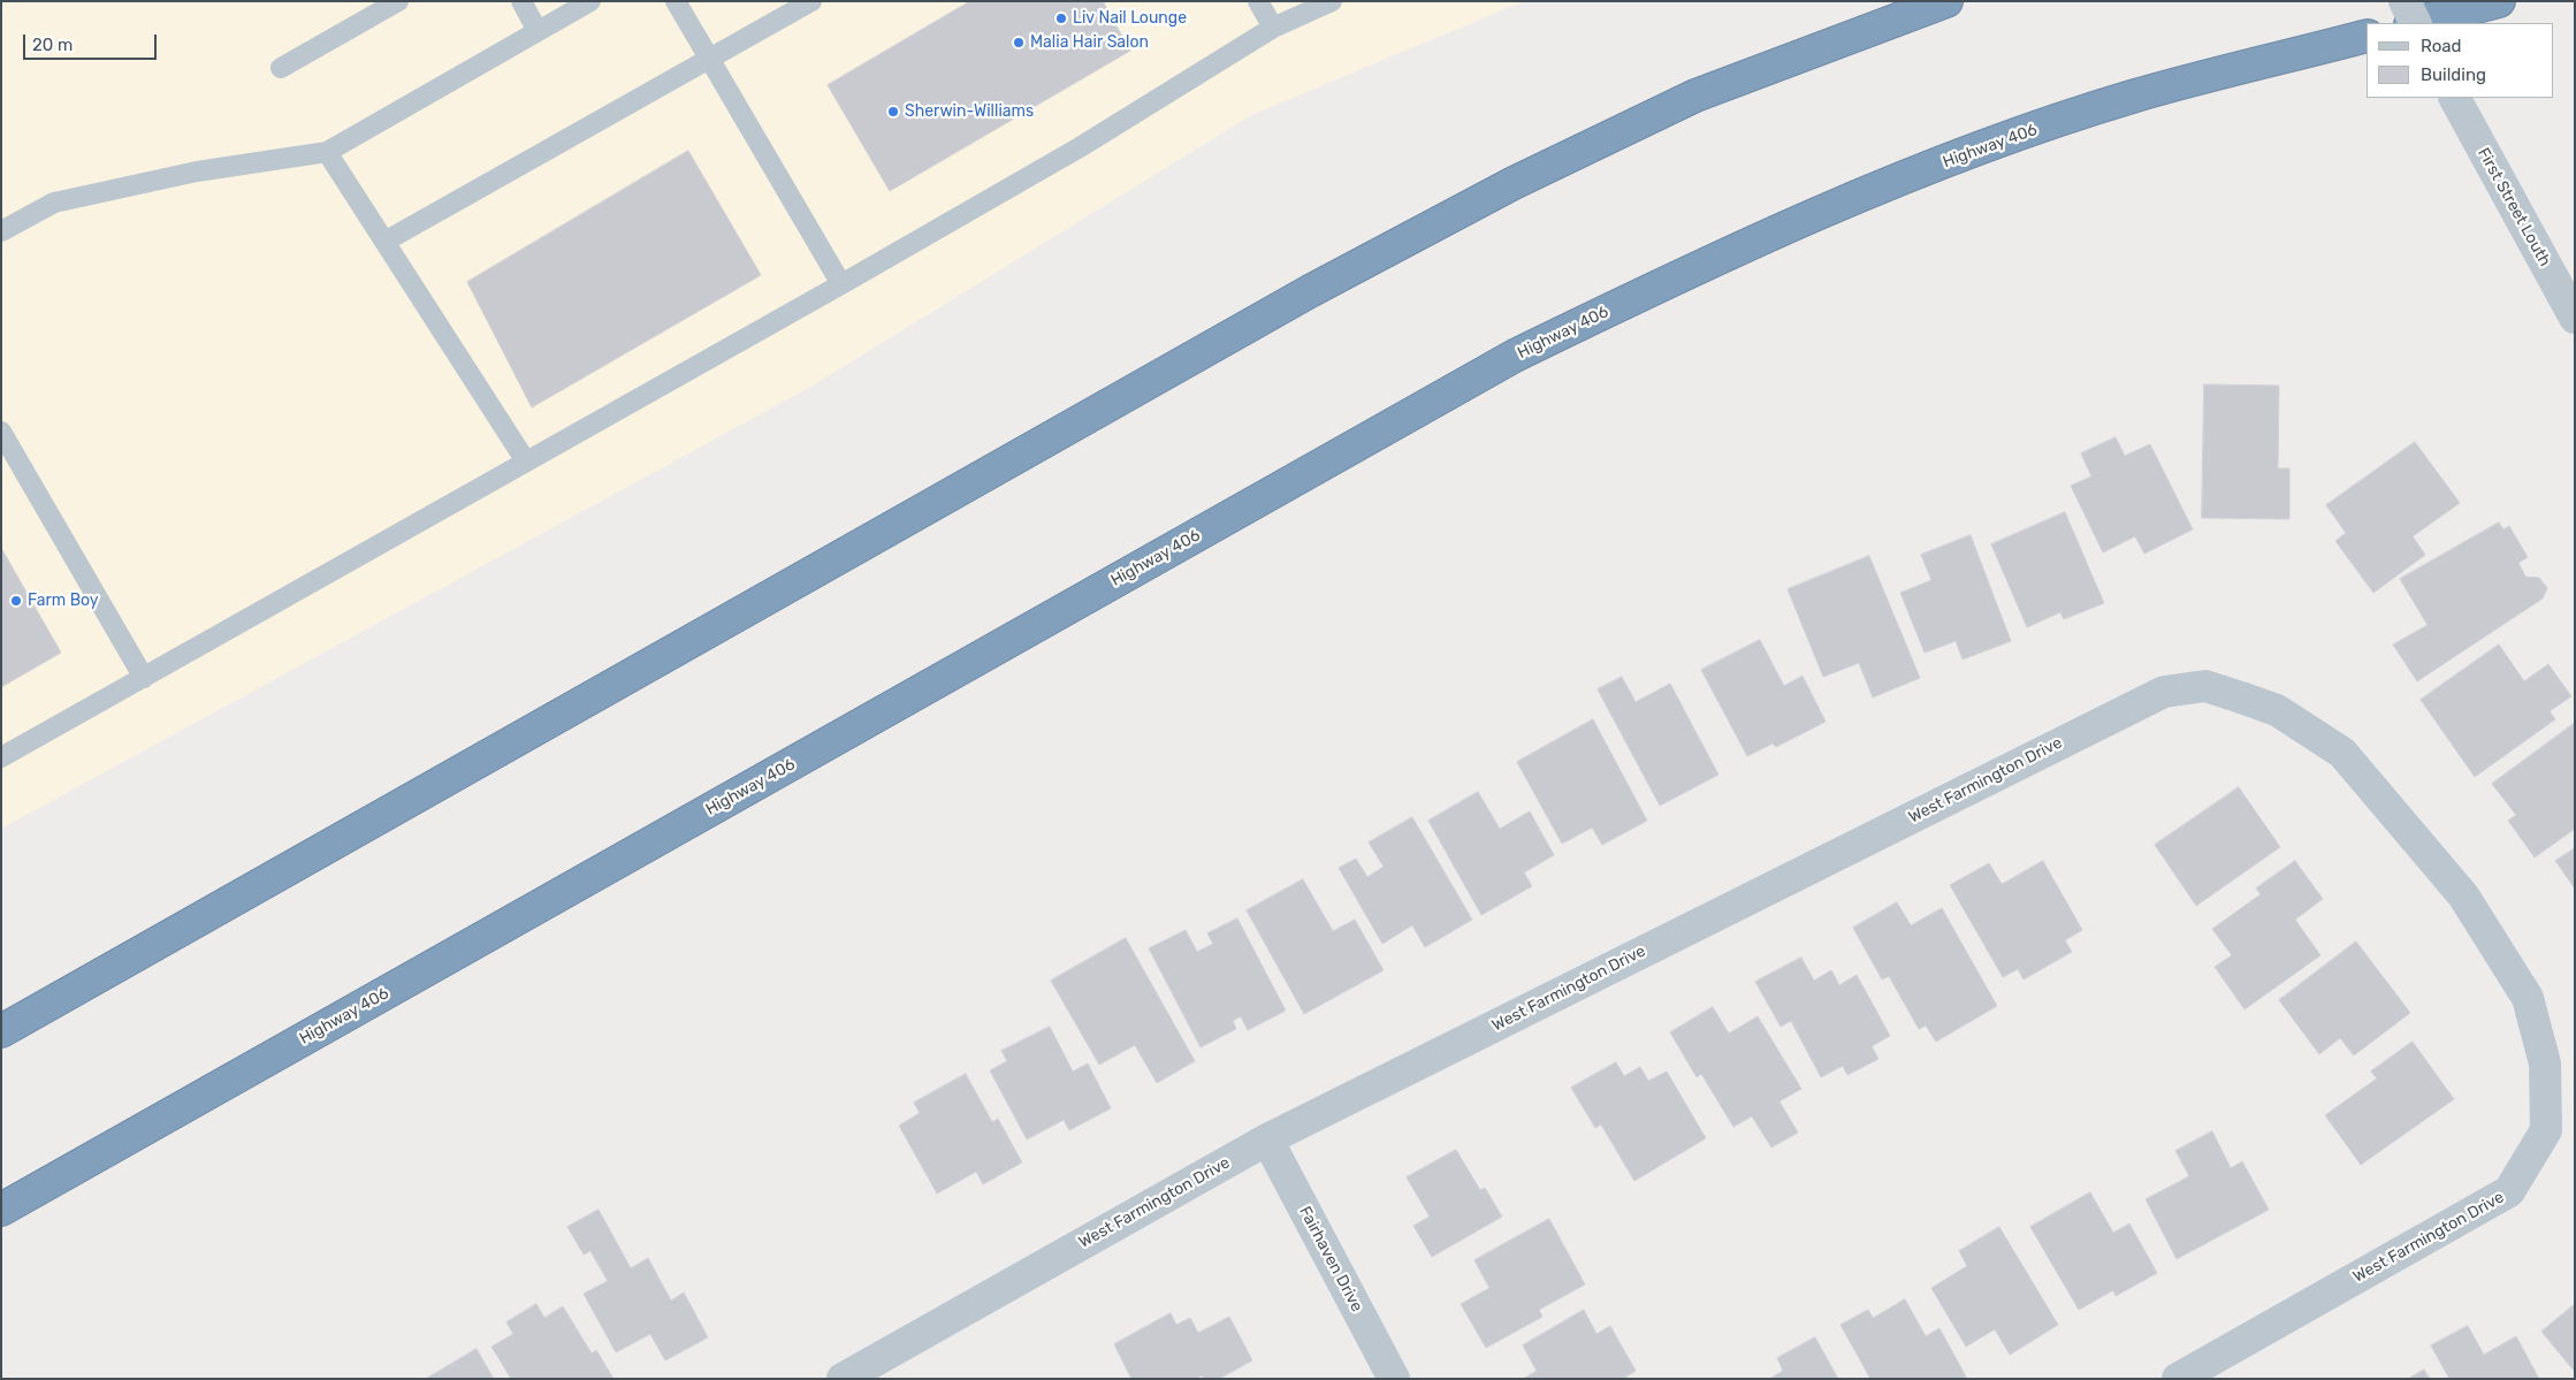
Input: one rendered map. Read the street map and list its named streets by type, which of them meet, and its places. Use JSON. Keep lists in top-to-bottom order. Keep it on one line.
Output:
{"streets":{"highway":["Highway 406"],"street":["First Street Louth","West Farmington Drive","Fairhaven Drive"]},"crossings":[["West Farmington Drive","Fairhaven Drive"]],"places":["Liv Nail Lounge","Malia Hair Salon","Sherwin-Williams","Farm Boy"],"legend":["Road","Building"],"scale_bar":"20 m"}
